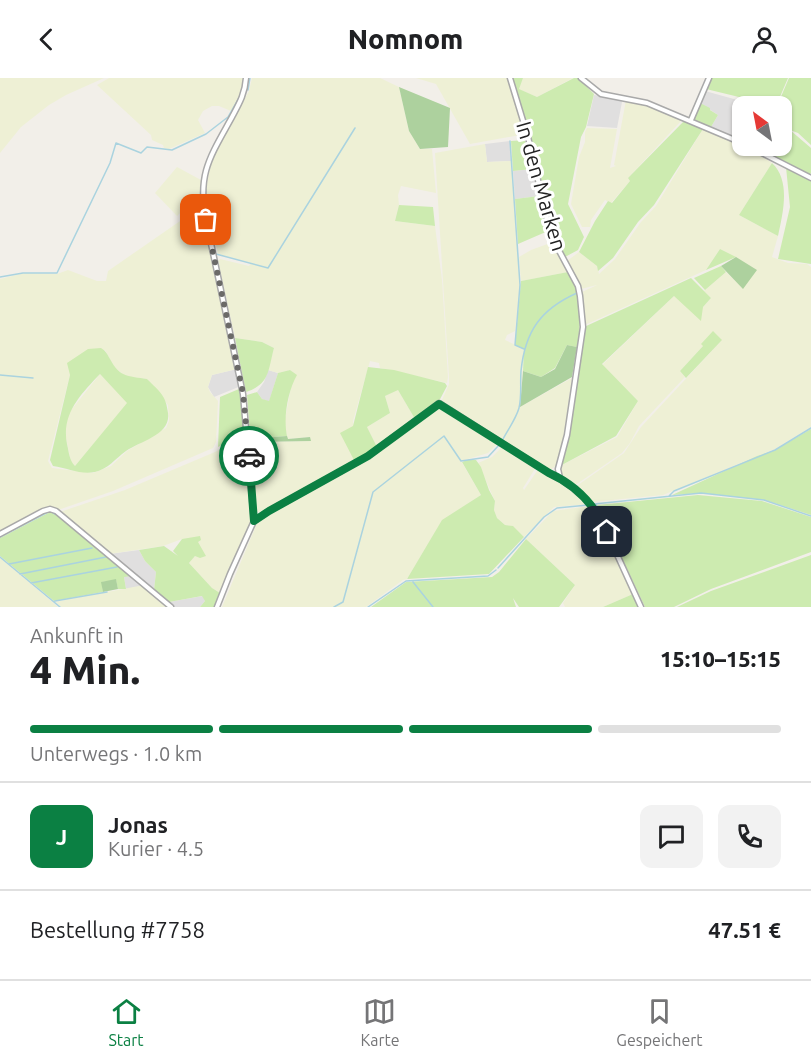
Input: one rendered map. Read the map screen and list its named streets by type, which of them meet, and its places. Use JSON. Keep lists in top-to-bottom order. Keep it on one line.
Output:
{"streets":{"street":["In den Marken"]},"north":"top left","page":{"header":"Nomnom","heading":["4 Min.","Ankunft in","15:10–15:15"],"panel":["Jonas","Kurier · 4.5","Bestellung #7758","47.51 €"],"bar":"Unterwegs · 1.0 km","round":"J","tabs":["Start","Karte","Gespeichert"]}}
